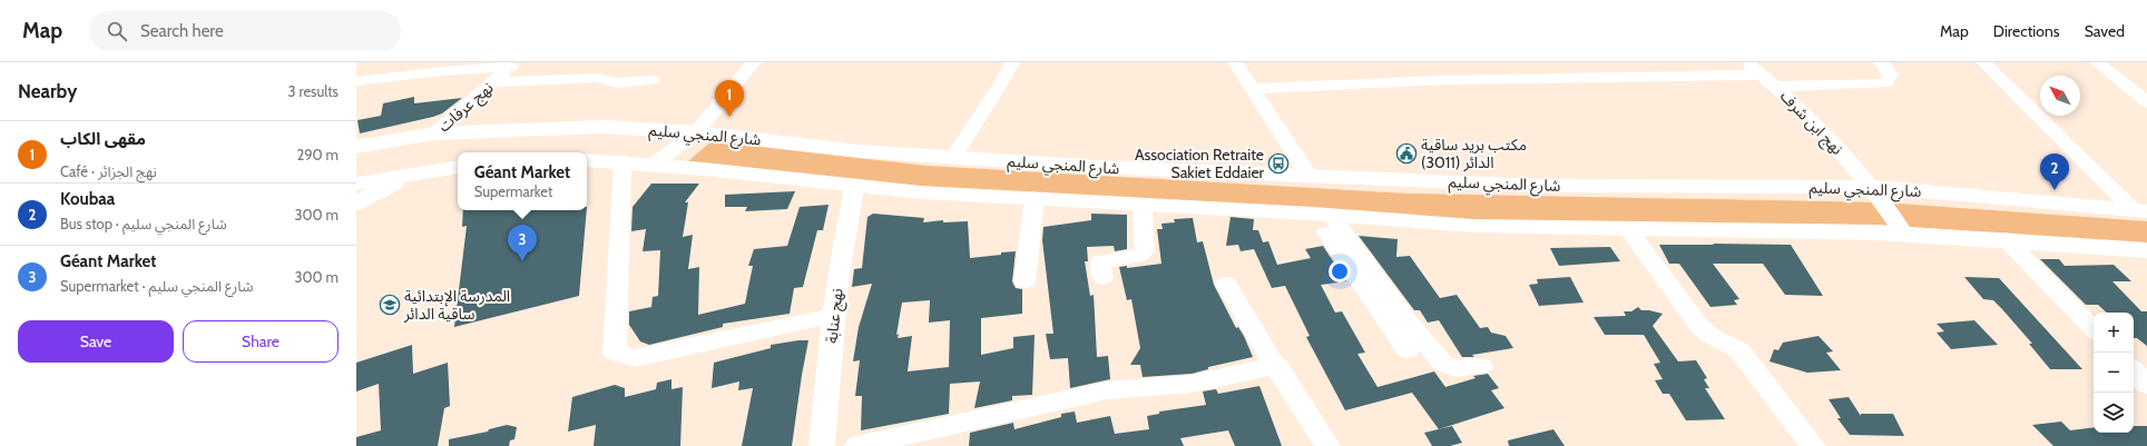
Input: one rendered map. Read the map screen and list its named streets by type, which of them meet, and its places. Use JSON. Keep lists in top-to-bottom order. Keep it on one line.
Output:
{"streets":{"main road":["شارع المنجي سليم"],"street":["نهج عرفات","نهج ابن شرف","نهج عنابة"]},"crossings":[["نهج عرفات","شارع المنجي سليم"],["نهج ابن شرف","شارع المنجي سليم"]],"places":{"public building":["مكتب بريد ساقية الدائر (3011)"],"bus stop":["Association Retraite Sakiet Eddaier"],"school or university":["المدرسة الإبتدائية ساقية الدائر"]},"north":"top left","page":{"header":"Map","search":"Search here","nav":["Map","Directions","Saved"],"heading":["Nearby","3 results"],"pins":["1","2","3"],"list":[{"mark":"1","name":"مقهى الكاب","note":"Café · نهج الجزائر","value":"290 m"},{"mark":"2","name":"Koubaa","note":"Bus stop · شارع المنجي سليم","value":"300 m"},{"mark":"3","name":"Géant Market","note":"Supermarket · شارع المنجي سليم","value":"300 m"}],"popup":["Géant Market","Supermarket"],"buttons":["Save","Share"],"map_buttons":["+","−"]}}
